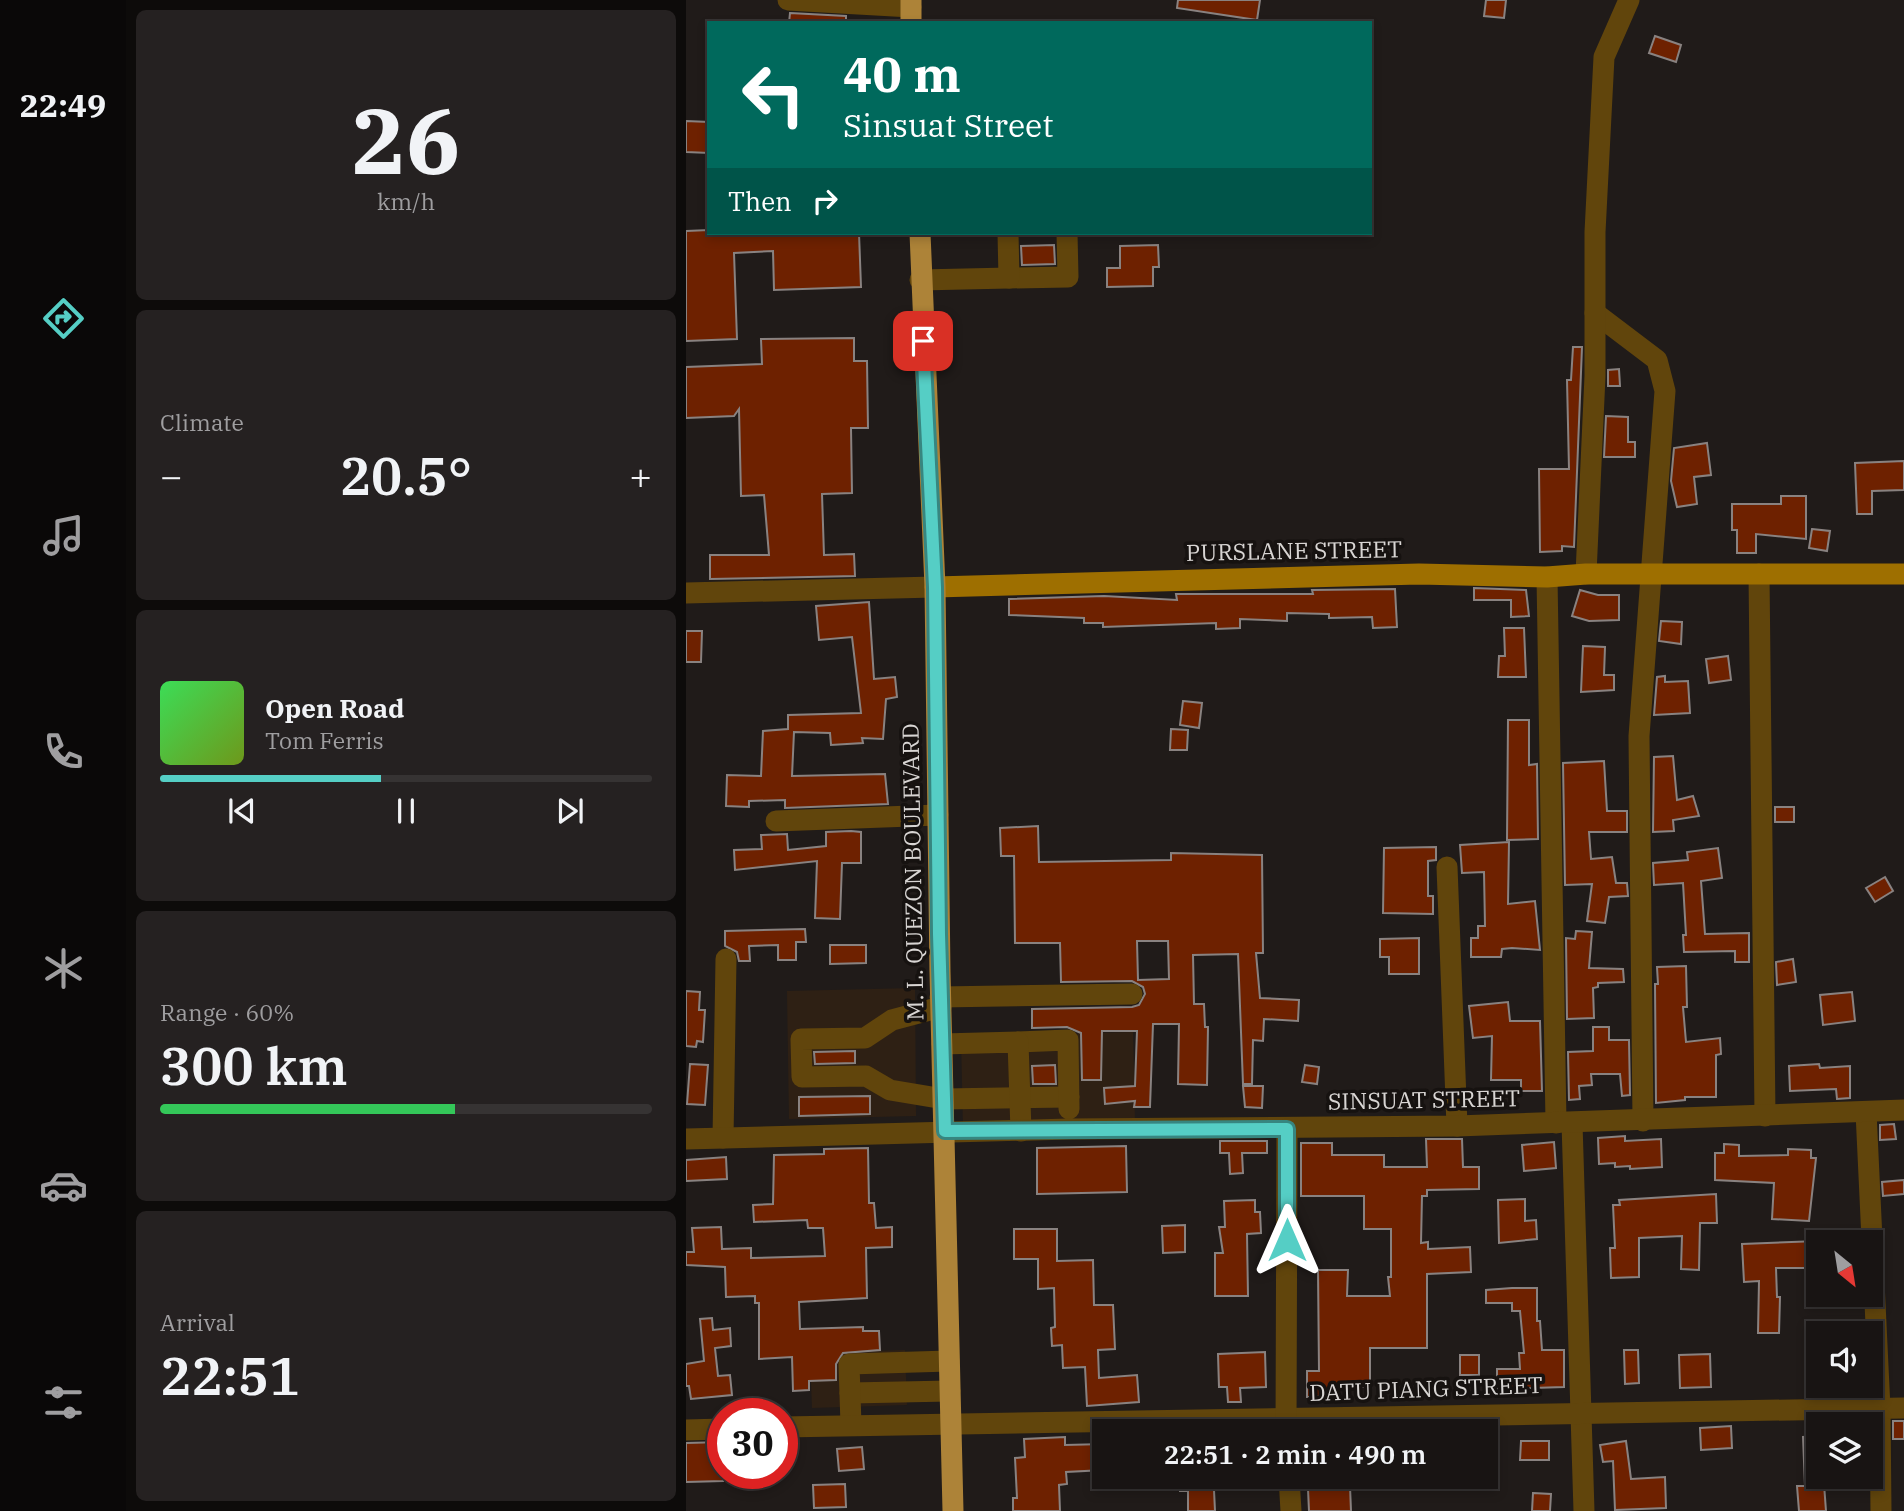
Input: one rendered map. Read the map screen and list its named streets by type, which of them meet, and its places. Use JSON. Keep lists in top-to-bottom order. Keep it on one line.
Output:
{"streets":{"highway":["M. L. QUEZON BOULEVARD"],"main road":["PURSLANE STREET"],"street":["SINSUAT STREET","DATU PIANG STREET"]},"crossings":[["PURSLANE STREET","M. L. QUEZON BOULEVARD"],["M. L. QUEZON BOULEVARD","SINSUAT STREET"],["M. L. QUEZON BOULEVARD","DATU PIANG STREET"]],"north":"bottom right","page":{"tabs":"22:49","tile":[["26","km/h"],"Climate",["Range · 60%","300 km"],["Arrival","22:51"]],"turn":["40 m","Sinsuat Street"],"then":"Then","heat":["−","20.5°","+"],"song":["Open Road","Tom Ferris"],"limit":"30","trip":"22:51 · 2 min · 490 m"}}
